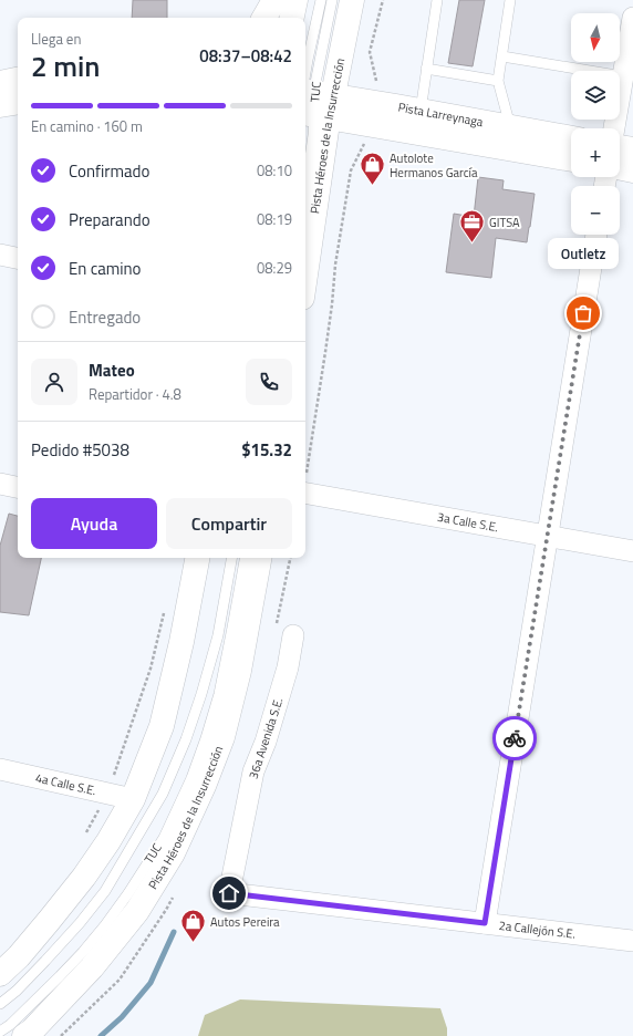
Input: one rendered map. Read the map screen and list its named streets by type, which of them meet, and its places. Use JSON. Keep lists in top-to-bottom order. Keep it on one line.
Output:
{"streets":{"main road":["Pista Larreynaga","Pista Héroes de la Insurrección"],"street":["3a Calle S.E.","36a Avenida S.E.","4a Calle S.E.","2a Callejón S.E."],"lane":["TUC"]},"crossings":[["TUC","Pista Larreynaga"],["TUC","Pista Héroes de la Insurrección"],["Pista Larreynaga","Pista Héroes de la Insurrección"],["36a Avenida S.E.","2a Callejón S.E."]],"places":{"shop":["Autolote Hermanos García","Autos Pereira"],"office":["GITSA"],"other":["Outletz"]},"north":"bottom","page":{"map_buttons":["+","−"],"heading":["2 min","Llega en","08:37–08:42"],"panel":["Mateo","Repartidor · 4.8","Pedido #5038","$15.32"],"bar":"En camino · 160 m","list":[["Confirmado","08:10"],["Preparando","08:19"],["En camino","08:29"],"Entregado"],"bubble":"Outletz","buttons":["Ayuda","Compartir"]}}
